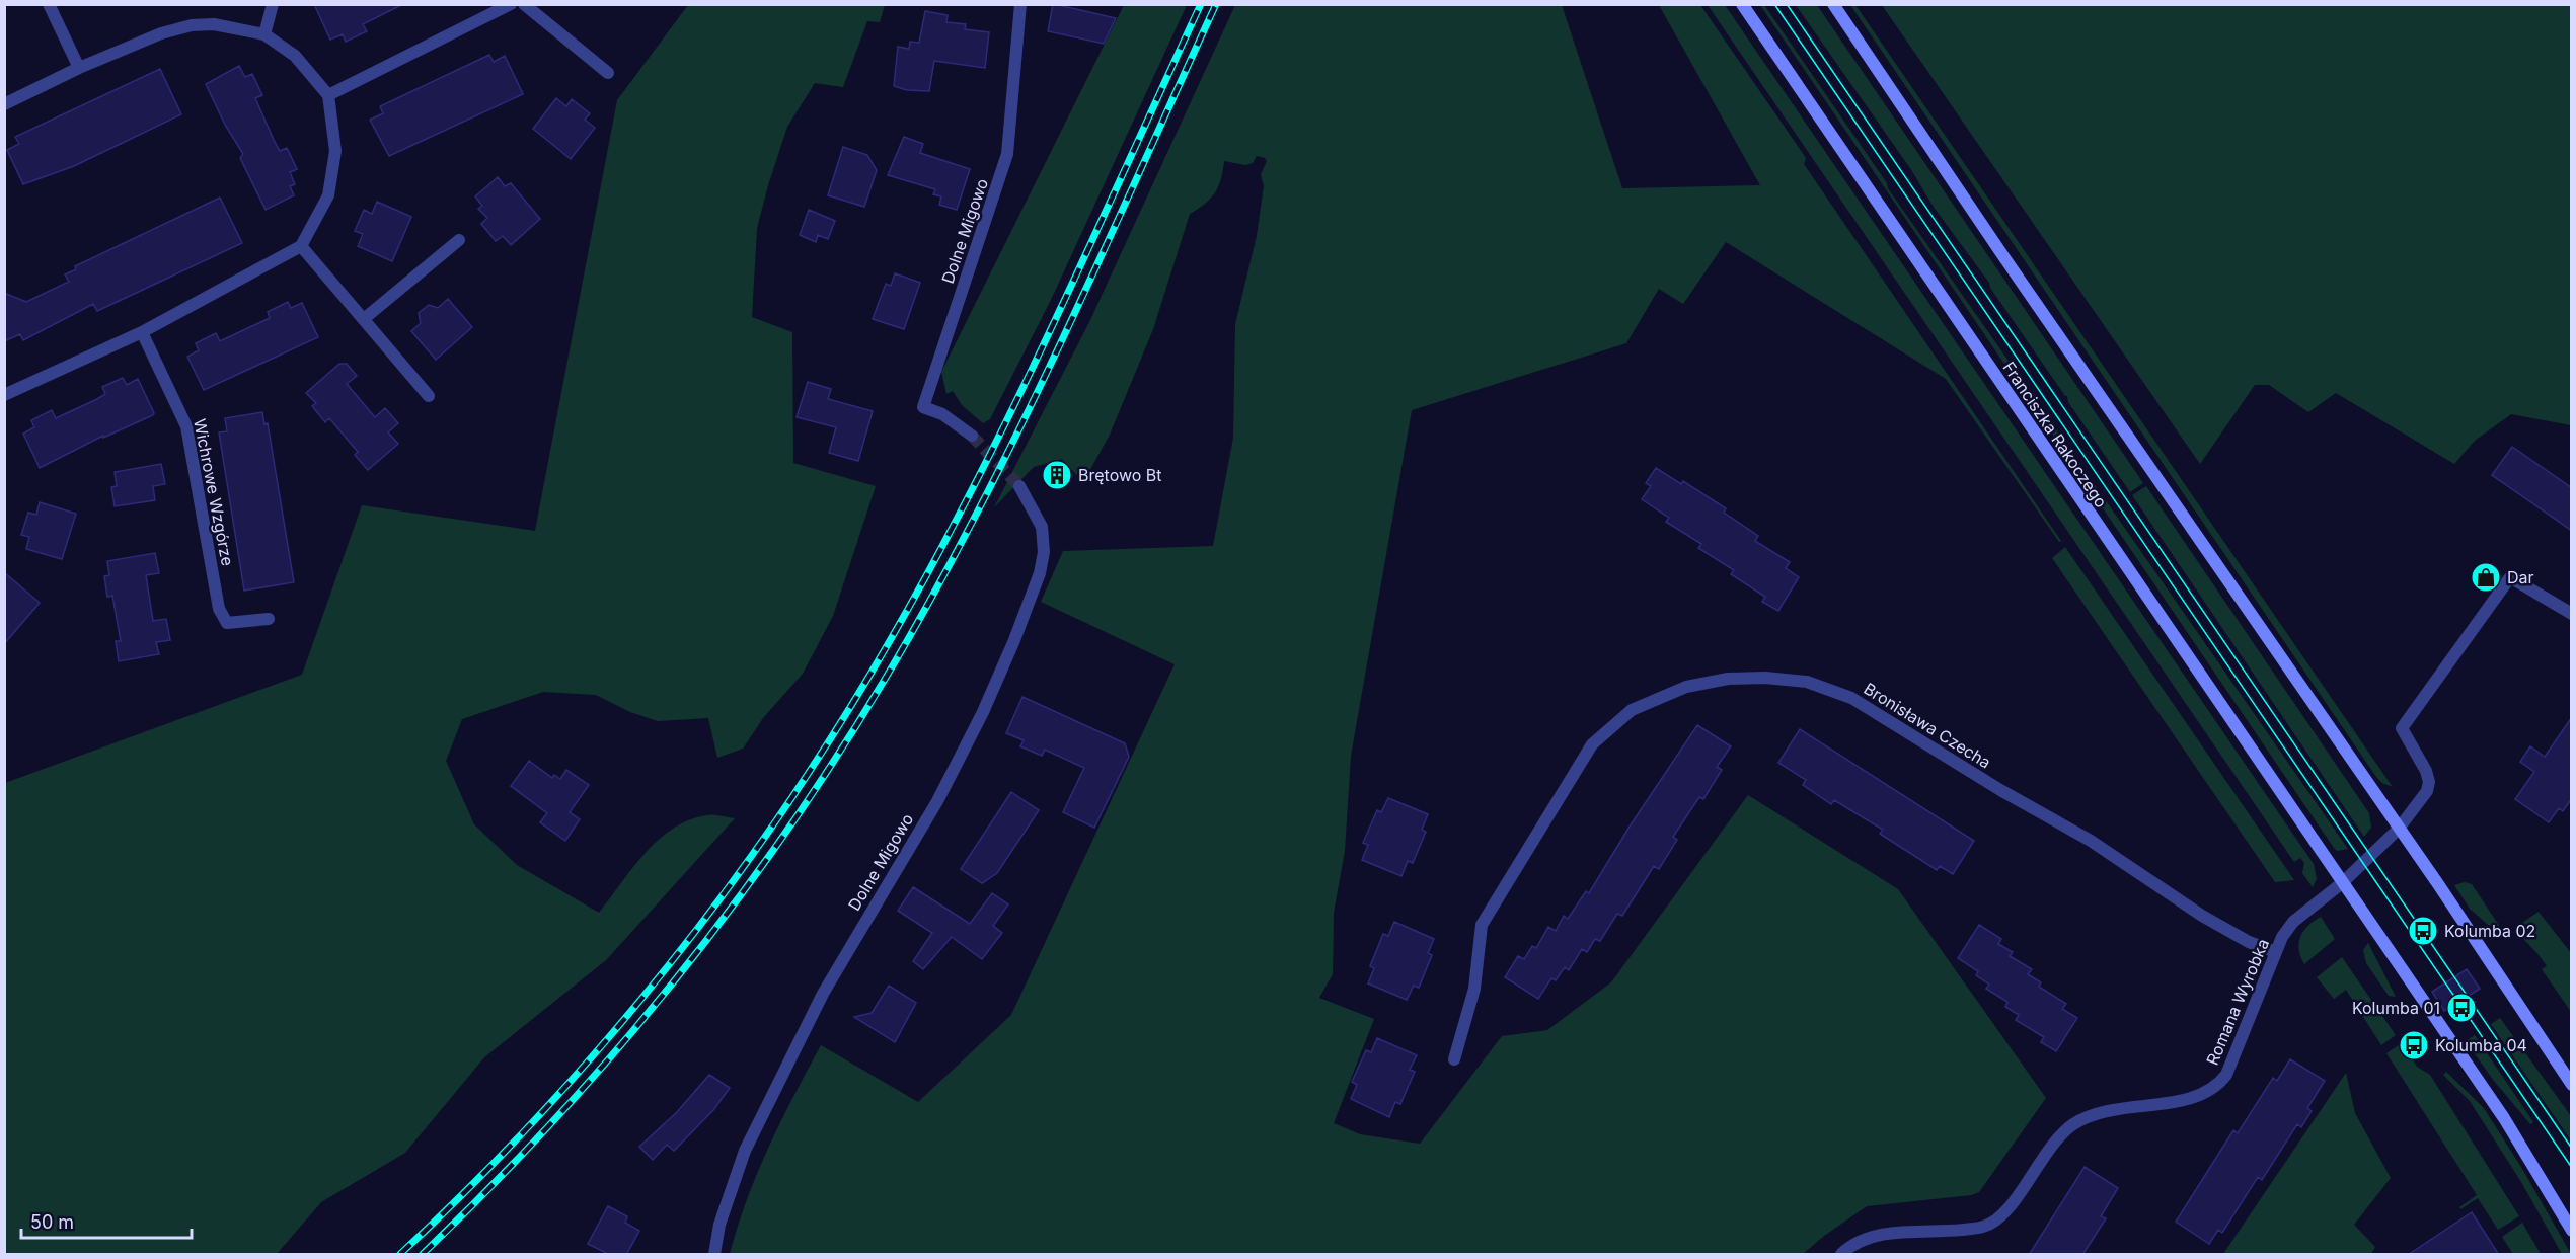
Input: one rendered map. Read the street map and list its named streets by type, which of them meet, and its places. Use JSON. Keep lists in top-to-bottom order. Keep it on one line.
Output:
{"streets":{"main road":["Franciszka Rakoczego"],"street":["Dolne Migowo","Wichrowe Wzgórze","Bronisława Czecha","Romana Wyrobka"]},"crossings":[["Franciszka Rakoczego","Romana Wyrobka"],["Bronisława Czecha","Romana Wyrobka"]],"places":{"building":["Brętowo Bt"],"shop":["Dar"],"bus stop":["Kolumba 02","Kolumba 01","Kolumba 04"]},"scale_bar":"50 m"}
